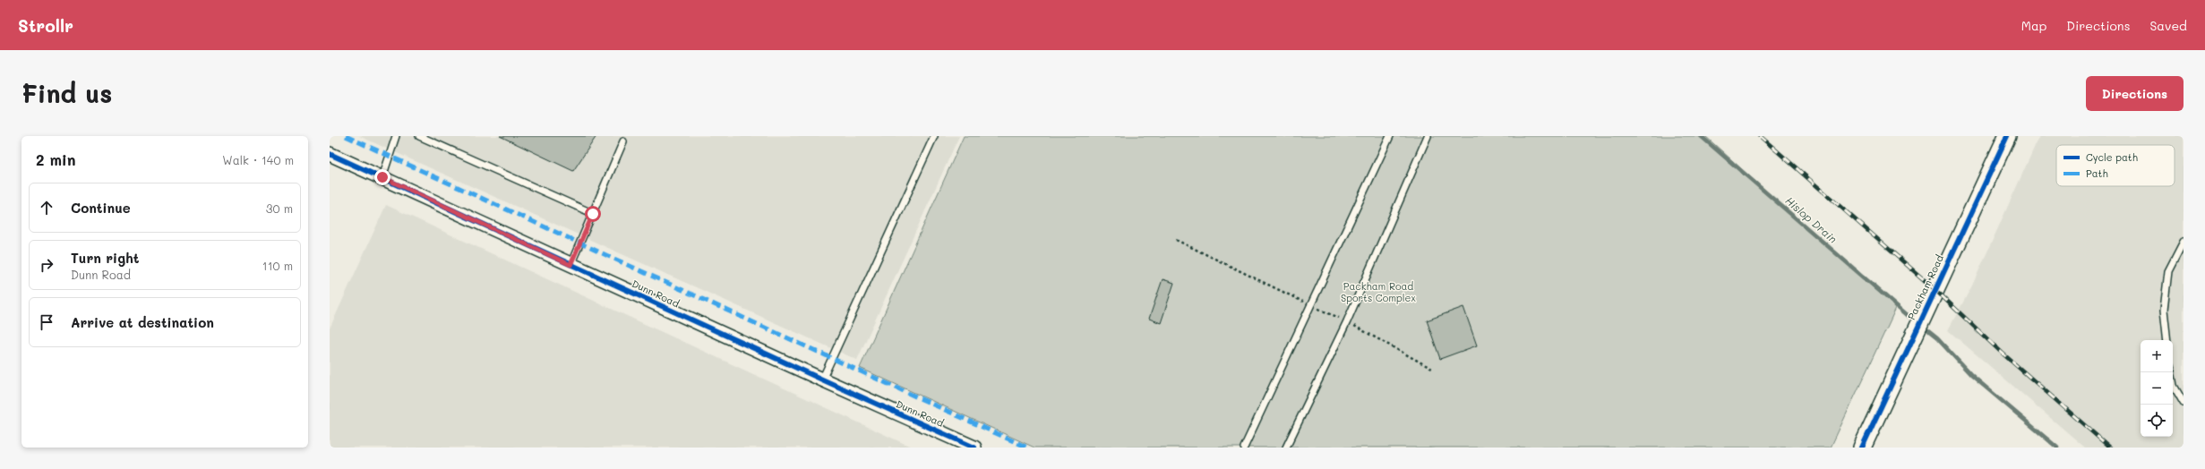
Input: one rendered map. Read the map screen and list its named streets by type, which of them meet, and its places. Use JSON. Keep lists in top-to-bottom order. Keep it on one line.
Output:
{"streets":{"street":["Packham Road","Dunn Road"]},"water":["Hislop Drain"],"parks":["Packham Road Sports Complex"],"legend":["Cycle path","Path"],"page":{"header":"Strollr","nav":["Map","Directions","Saved"],"buttons":"Directions","title":"Find us","heading":["2 min","Walk · 140 m"],"list":[["Continue","30 m"],["Turn right","Dunn Road","110 m"],"Arrive at destination"],"map_buttons":["+","−"]}}
